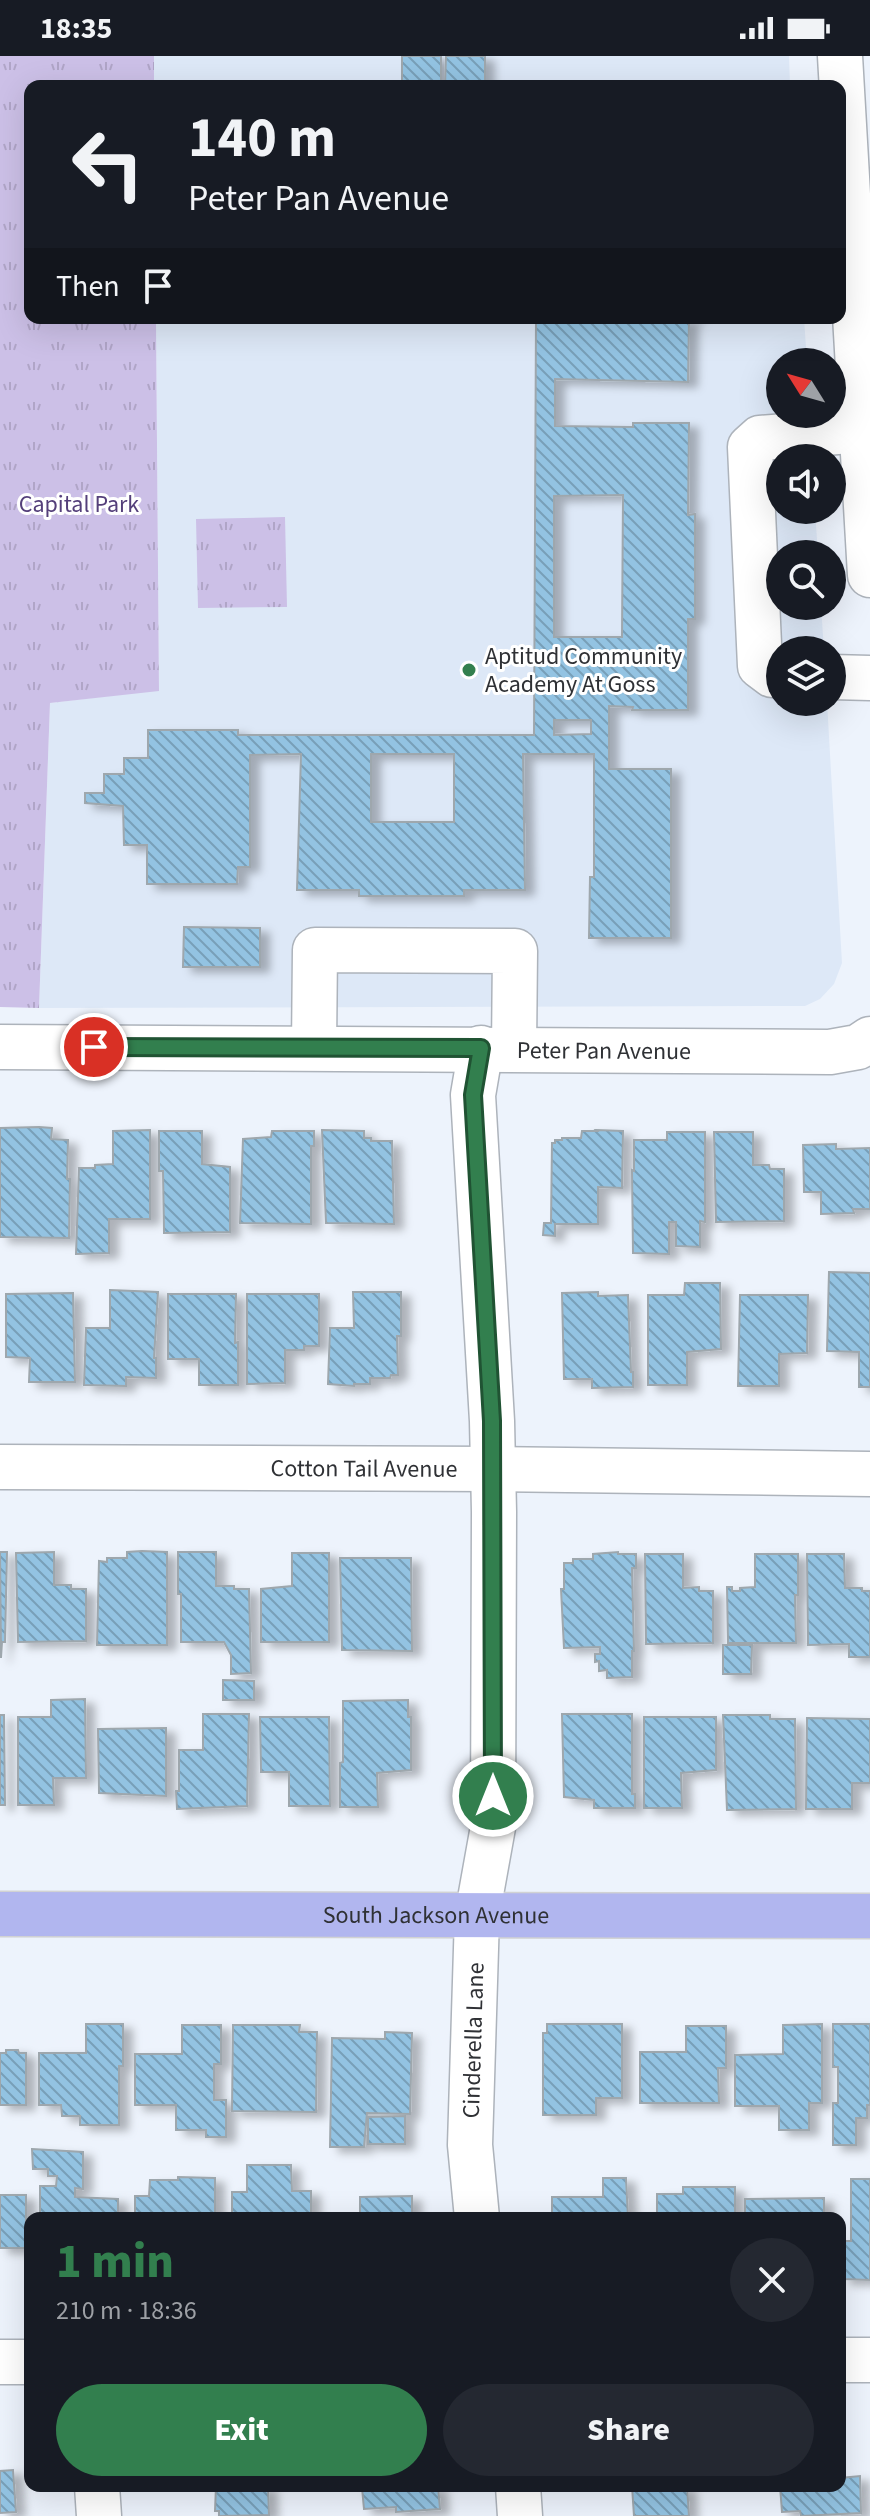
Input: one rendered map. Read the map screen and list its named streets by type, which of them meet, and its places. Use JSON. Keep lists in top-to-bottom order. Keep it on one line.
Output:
{"streets":{"main road":["South Jackson Avenue"],"street":["Peter Pan Avenue","Cotton Tail Avenue","Cinderella Lane"]},"crossings":[["Peter Pan Avenue","Cinderella Lane"],["Cotton Tail Avenue","Cinderella Lane"],["South Jackson Avenue","Cinderella Lane"]],"parks":["Capital Park"],"places":["Aptitud Community Academy At Goss"],"north":"top left","page":{"status":"18:35","turn":["140 m","Peter Pan Avenue"],"then":"Then","heading":["1 min","210 m · 18:36"],"buttons":["Exit","Share"]}}
